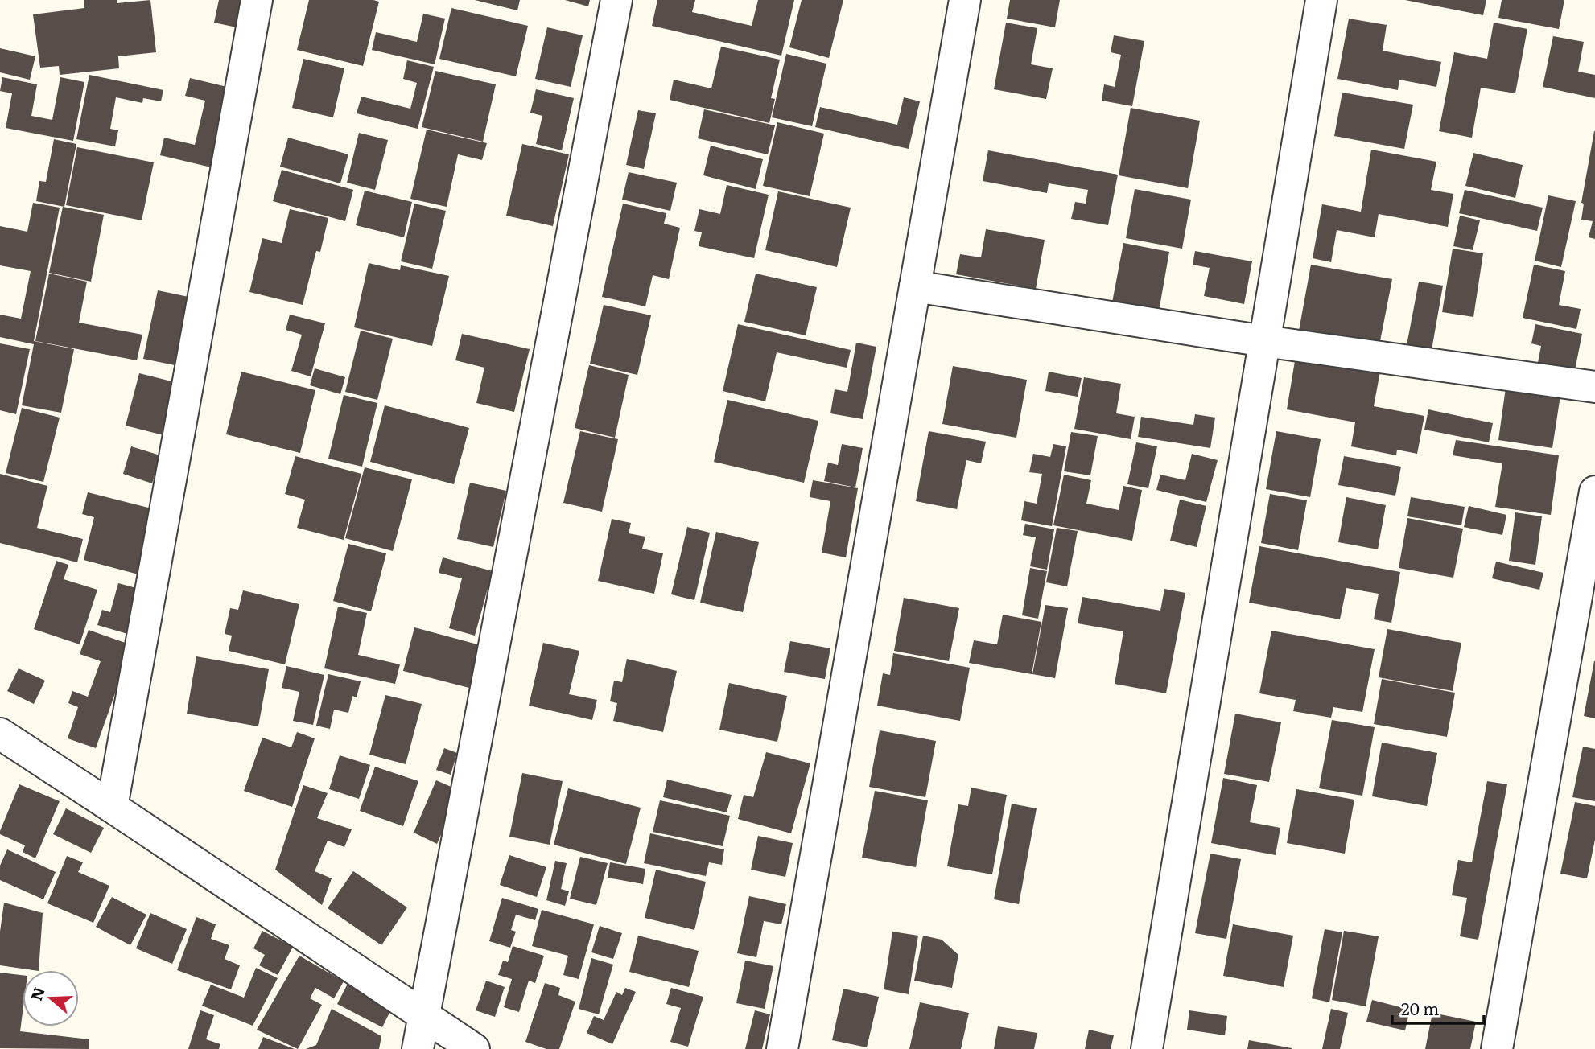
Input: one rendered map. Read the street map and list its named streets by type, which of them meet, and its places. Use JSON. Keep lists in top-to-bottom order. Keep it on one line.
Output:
{"scale_bar":"20 m","north":"left"}
